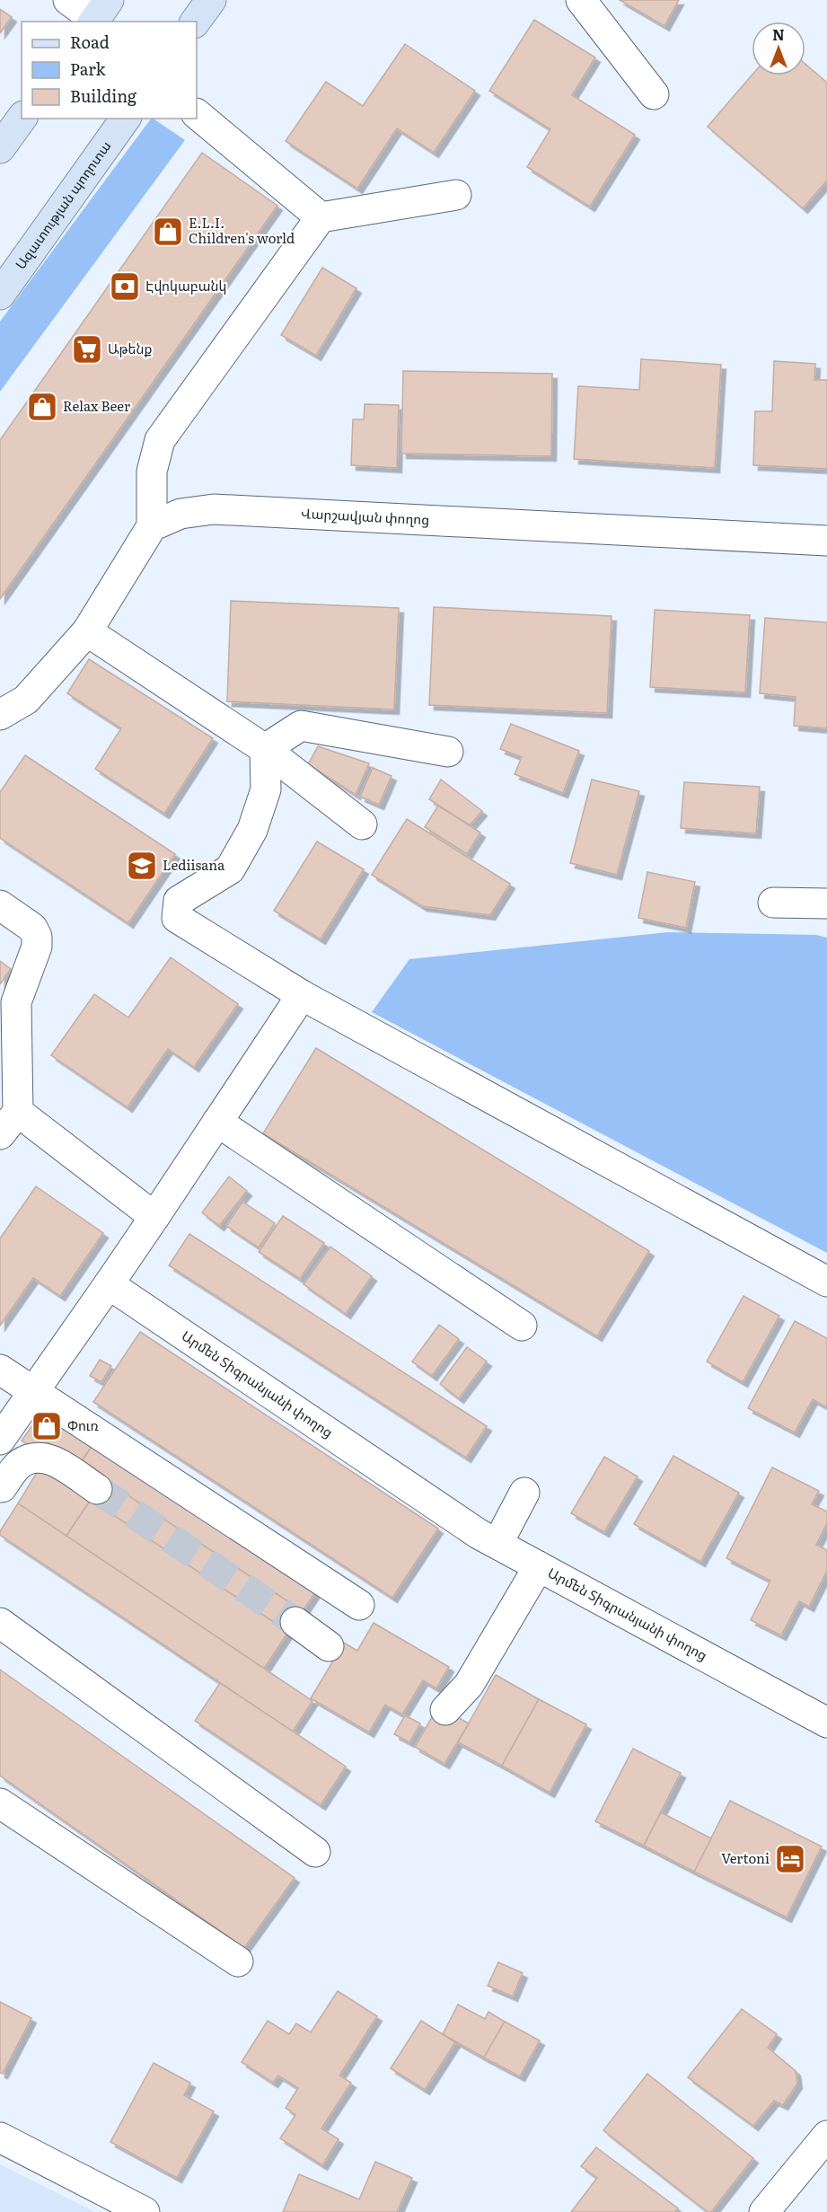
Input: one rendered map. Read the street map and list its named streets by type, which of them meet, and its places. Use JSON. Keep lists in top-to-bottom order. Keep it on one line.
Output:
{"streets":{"main road":["Ազատության պողոտա"],"street":["Վարշավյան փողոց","Արմեն Տիգրանյանի փողոց"]},"places":{"shop":["E.L.I. Children's world","Relax Beer","Փուռ"],"bank":["Էվոկաբանկ"],"supermarket":["Աթենք"],"school or university":["Lediisana"],"hotel":["Vertoni"]},"legend":["Road","Park","Building"],"north":"top"}
